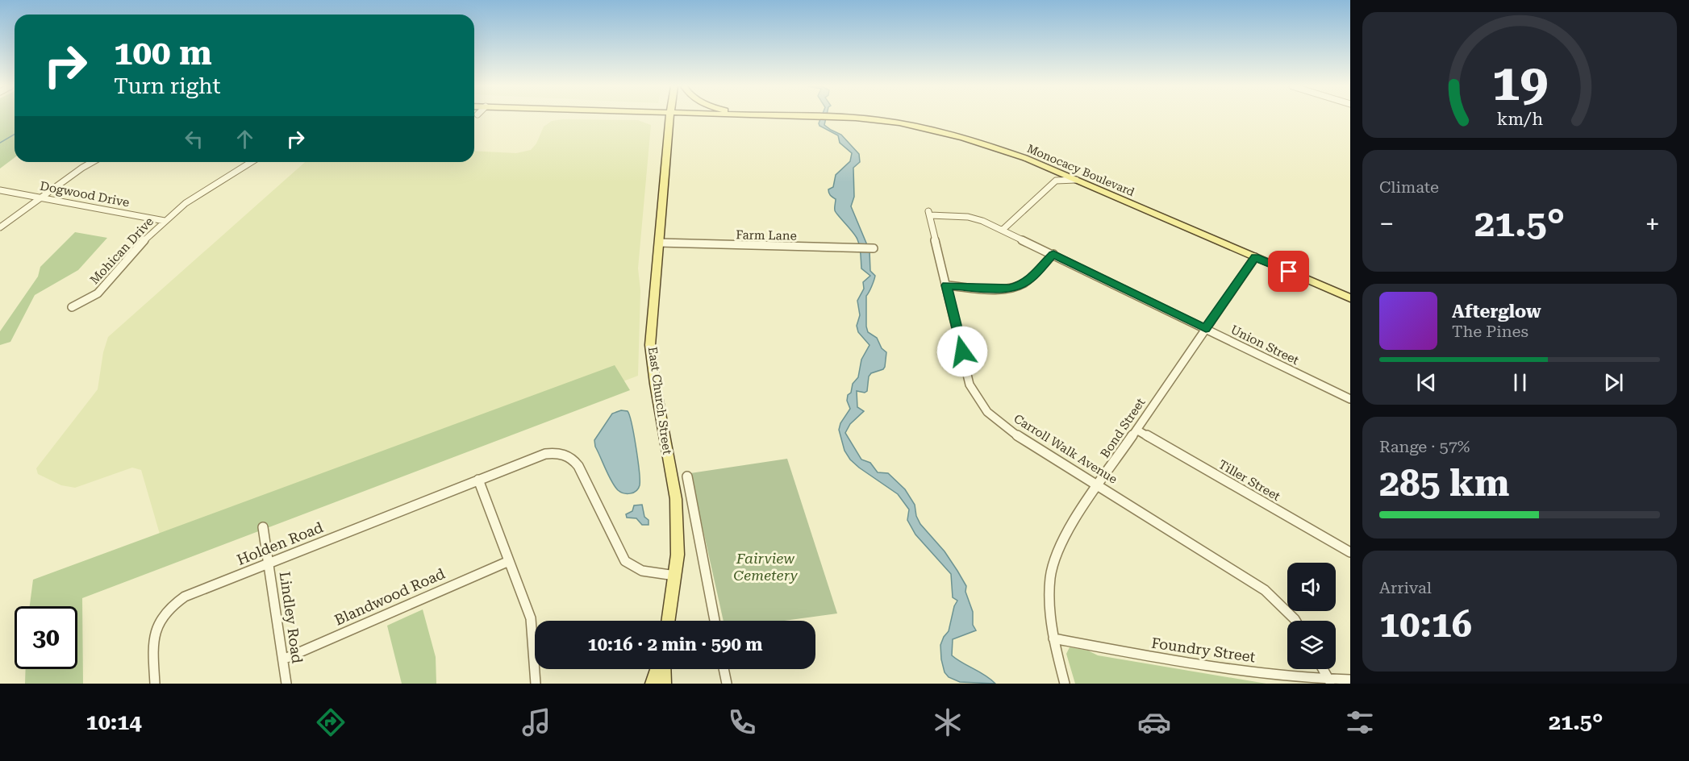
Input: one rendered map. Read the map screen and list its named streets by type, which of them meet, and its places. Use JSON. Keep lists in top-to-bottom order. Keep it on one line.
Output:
{"streets":{"main road":["Monocacy Boulevard","East Church Street"],"street":["Dogwood Drive","Farm Lane","Mohican Drive","Union Street","Bond Street","Carroll Walk Avenue","Tiller Street","Holden Road","Blandwood Road","Lindley Road","Foundry Street"]},"crossings":[["Monocacy Boulevard","Bond Street"],["Dogwood Drive","Mohican Drive"],["Farm Lane","East Church Street"],["Union Street","Bond Street"],["Union Street","Carroll Walk Avenue"],["East Church Street","Holden Road"],["Bond Street","Carroll Walk Avenue"],["Bond Street","Tiller Street"],["Bond Street","Foundry Street"],["Holden Road","Lindley Road"],["Blandwood Road","Lindley Road"]],"parks":["Fairview Cemetery"],"page":{"turn":["100 m","Turn right"],"tile":["Climate",["Range · 57%","285 km"],["Arrival","10:16"]],"heat":["−","21.5°","+"],"song":["Afterglow","The Pines"],"limit":"30","trip":"10:16 · 2 min · 590 m","tabs":["10:14","21.5°"],"gauge":["19","km/h"]}}
